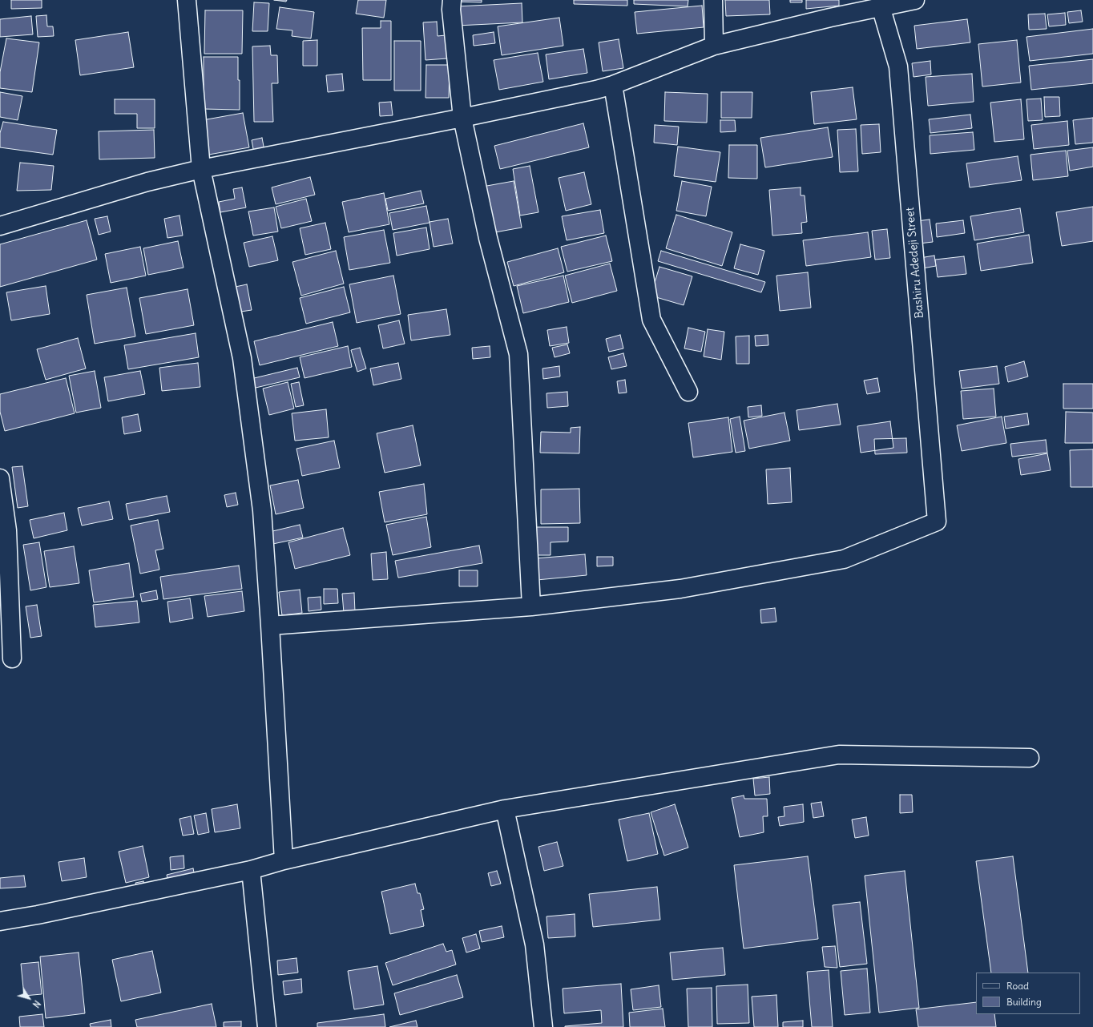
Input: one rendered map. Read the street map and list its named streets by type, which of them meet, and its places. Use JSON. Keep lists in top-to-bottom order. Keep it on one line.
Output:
{"streets":{"street":["Bashiru Adedeji Street"]},"legend":["Road","Building"],"north":"bottom right"}
